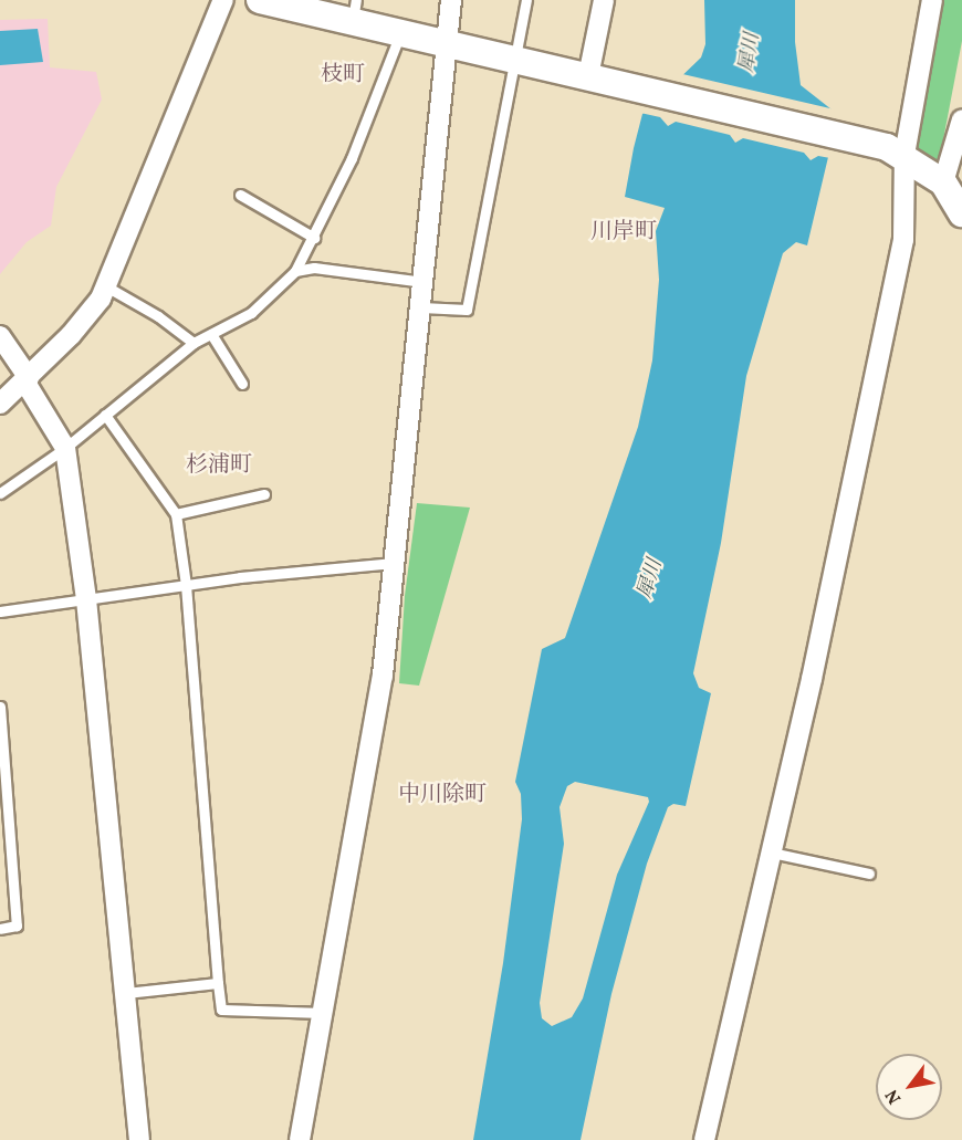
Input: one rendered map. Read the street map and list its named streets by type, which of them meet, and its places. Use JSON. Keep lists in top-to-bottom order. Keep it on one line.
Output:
{"districts":["枝町","川岸町","杉浦町","中川除町"],"water":["犀川"],"north":"bottom left"}
